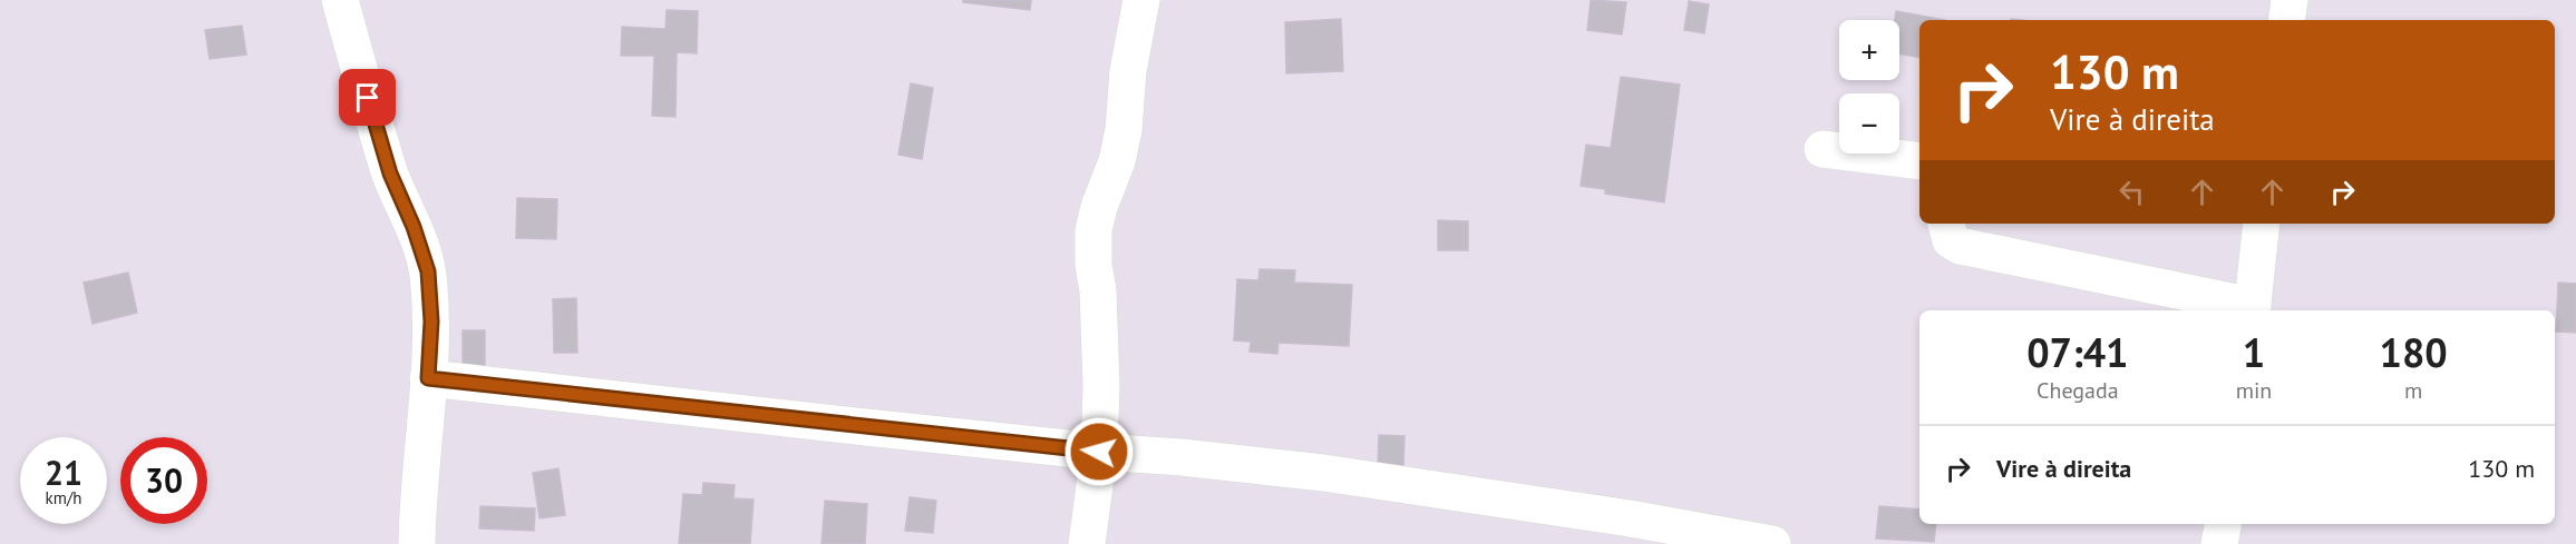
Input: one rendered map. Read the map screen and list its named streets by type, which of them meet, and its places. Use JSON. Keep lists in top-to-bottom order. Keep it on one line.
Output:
{"page":{"map_buttons":["+","−"],"turn":["130 m","Vire à direita"],"eta":["07:41","Chegada","1","min","180","m"],"list":[{"name":"Vire à direita","value":"130 m"}],"speed":"21 km/h","limit":"30"}}
